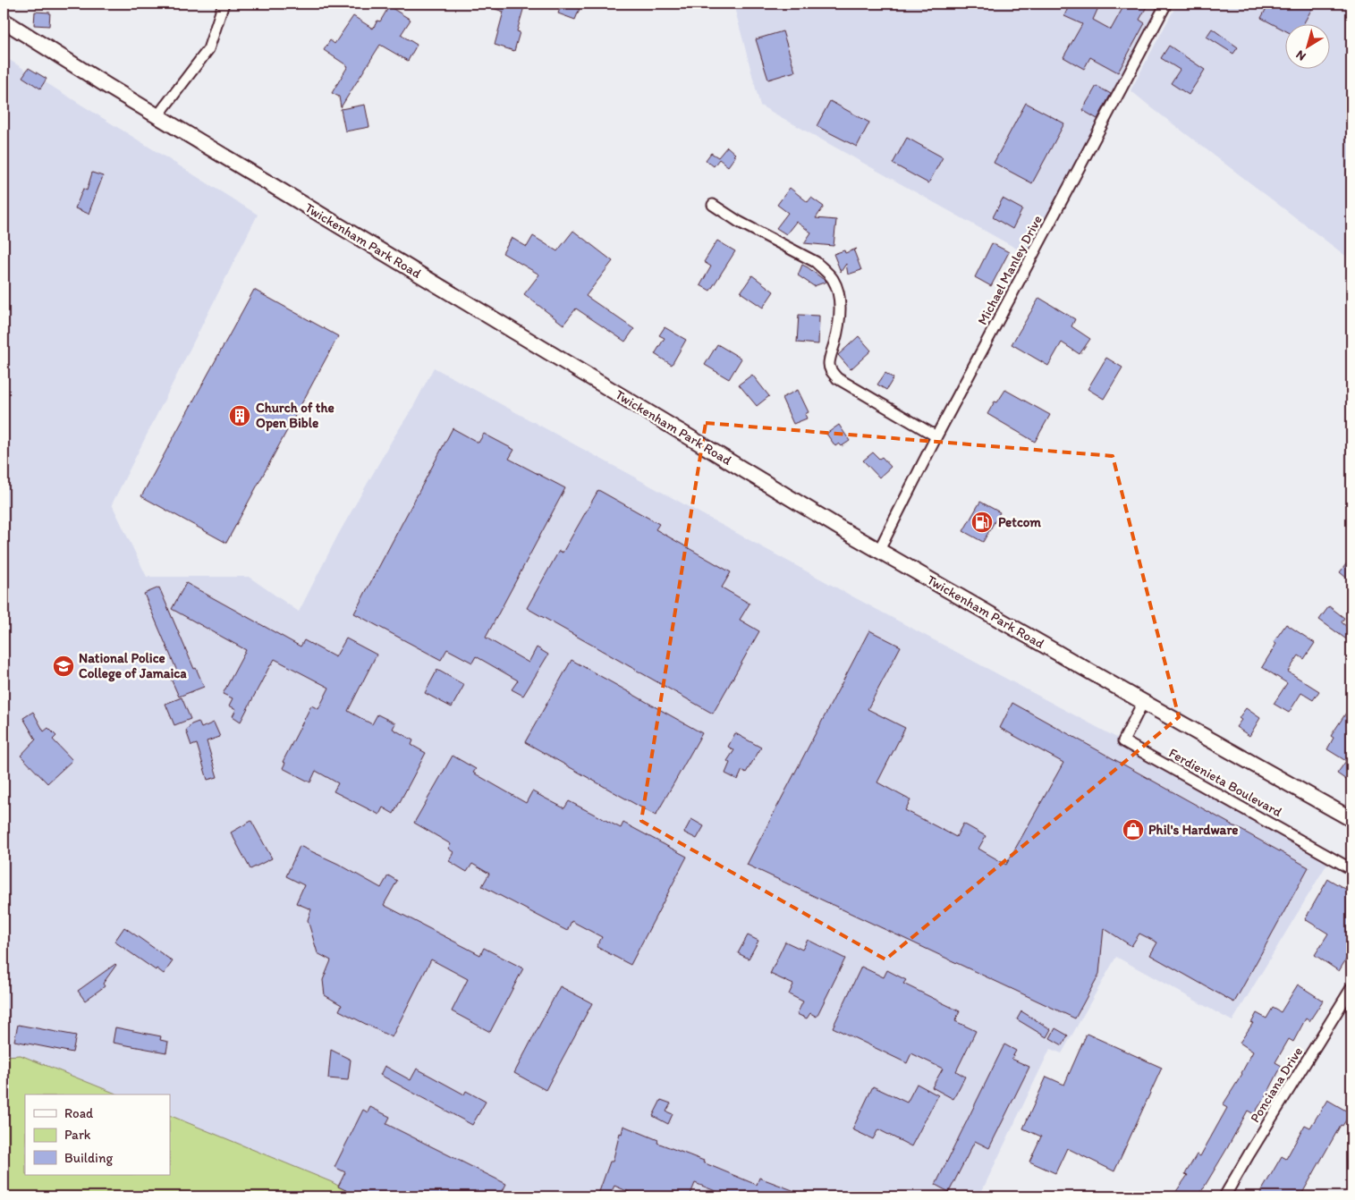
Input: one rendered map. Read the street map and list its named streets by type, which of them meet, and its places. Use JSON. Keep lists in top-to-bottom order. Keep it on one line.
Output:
{"streets":{"main road":["Twickenham Park Road"],"street":["Michael Manley Drive","Ferdienieta Boulevard","Ponciana Drive"]},"crossings":[["Twickenham Park Road","Michael Manley Drive"],["Twickenham Park Road","Ferdienieta Boulevard"]],"places":{"building":["Church of the Open Bible"],"fuel station":["Petcom"],"school or university":["National Police College of Jamaica"],"shop":["Phil's Hardware"]},"legend":["Road","Park","Building"],"north":"bottom left"}
